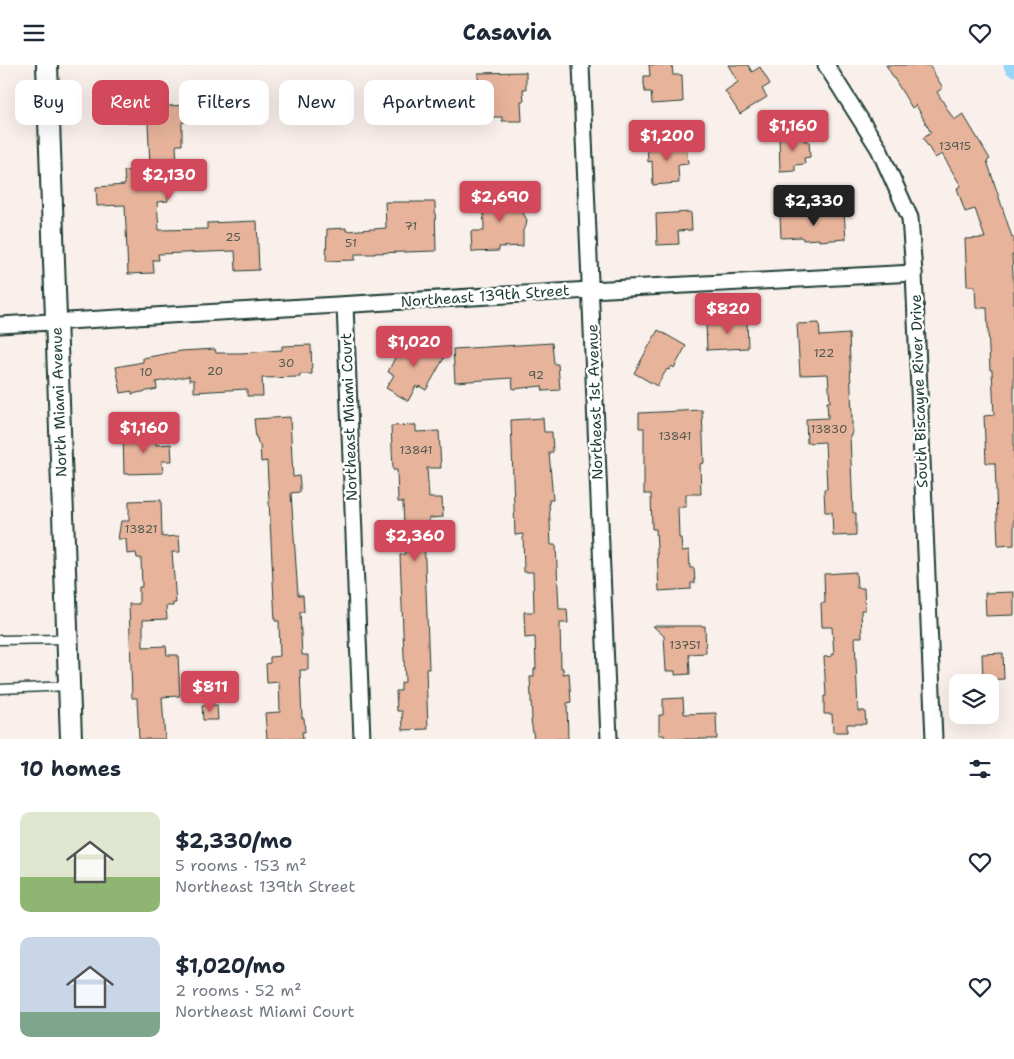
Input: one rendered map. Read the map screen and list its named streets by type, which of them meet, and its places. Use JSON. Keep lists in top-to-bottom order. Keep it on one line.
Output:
{"streets":{"street":["Northeast 139th Street","South Biscayne River Drive","North Miami Avenue","Northeast 1st Avenue","Northeast Miami Court"]},"crossings":[["Northeast 139th Street","South Biscayne River Drive"],["Northeast 139th Street","North Miami Avenue"],["Northeast 139th Street","Northeast 1st Avenue"],["Northeast 139th Street","Northeast Miami Court"]],"house_numbers":["13915","71","25","51","122","30","20","10","92","13830","13841","13841","13821","13751"],"page":{"header":"Casavia","chip":["Buy","Rent","Filters","New","Apartment"],"price":["$1,160","$1,200","$2,130","$2,690","$2,330","$820","$1,020","$1,160","$2,360","$811"],"heading":"10 homes","list":[{"name":"$2,330/mo","note":"5 rooms · 153 m² · Northeast 139th Street"},{"name":"$1,020/mo","note":"2 rooms · 52 m² · Northeast Miami Court"}]}}
